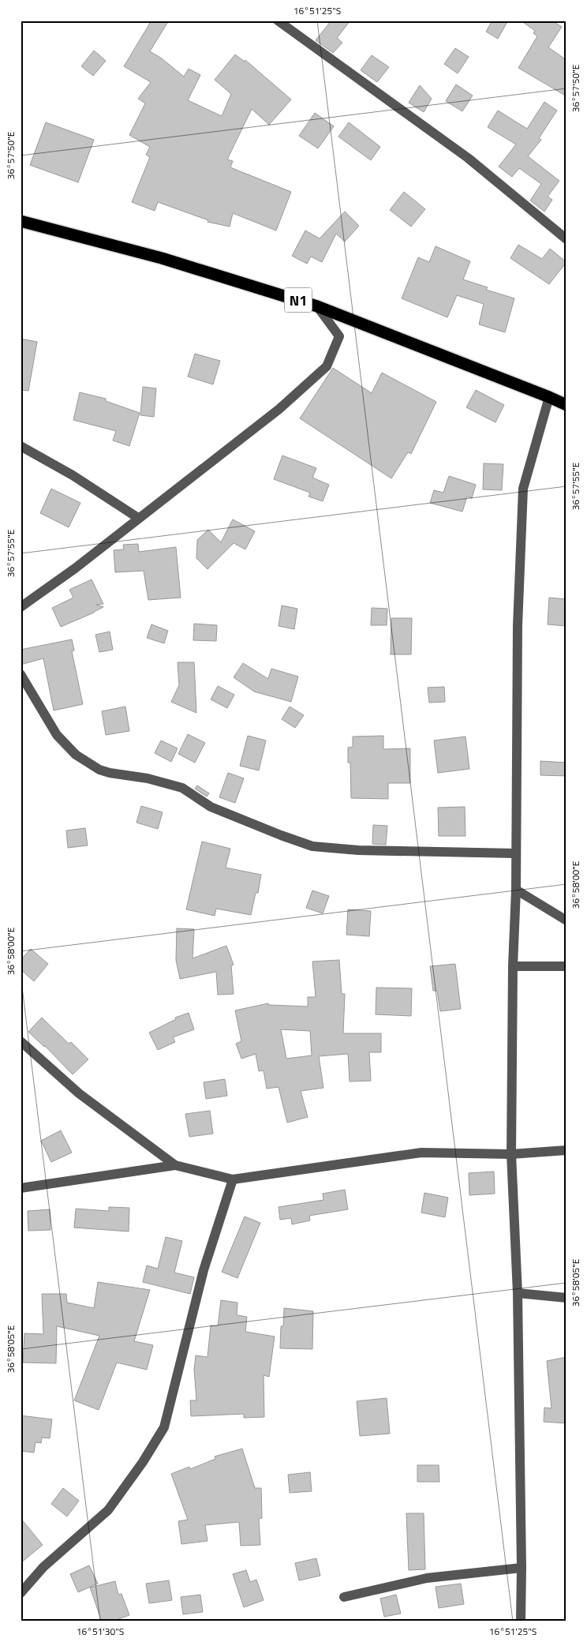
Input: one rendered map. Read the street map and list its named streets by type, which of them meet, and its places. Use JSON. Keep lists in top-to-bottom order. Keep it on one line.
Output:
{"streets":{"highway":["N1"]},"coordinates":["16°51'25\"S","36°57'50\"E","36°57'55\"E","36°58'00\"E","36°58'05\"E","16°51'30\"S"]}
